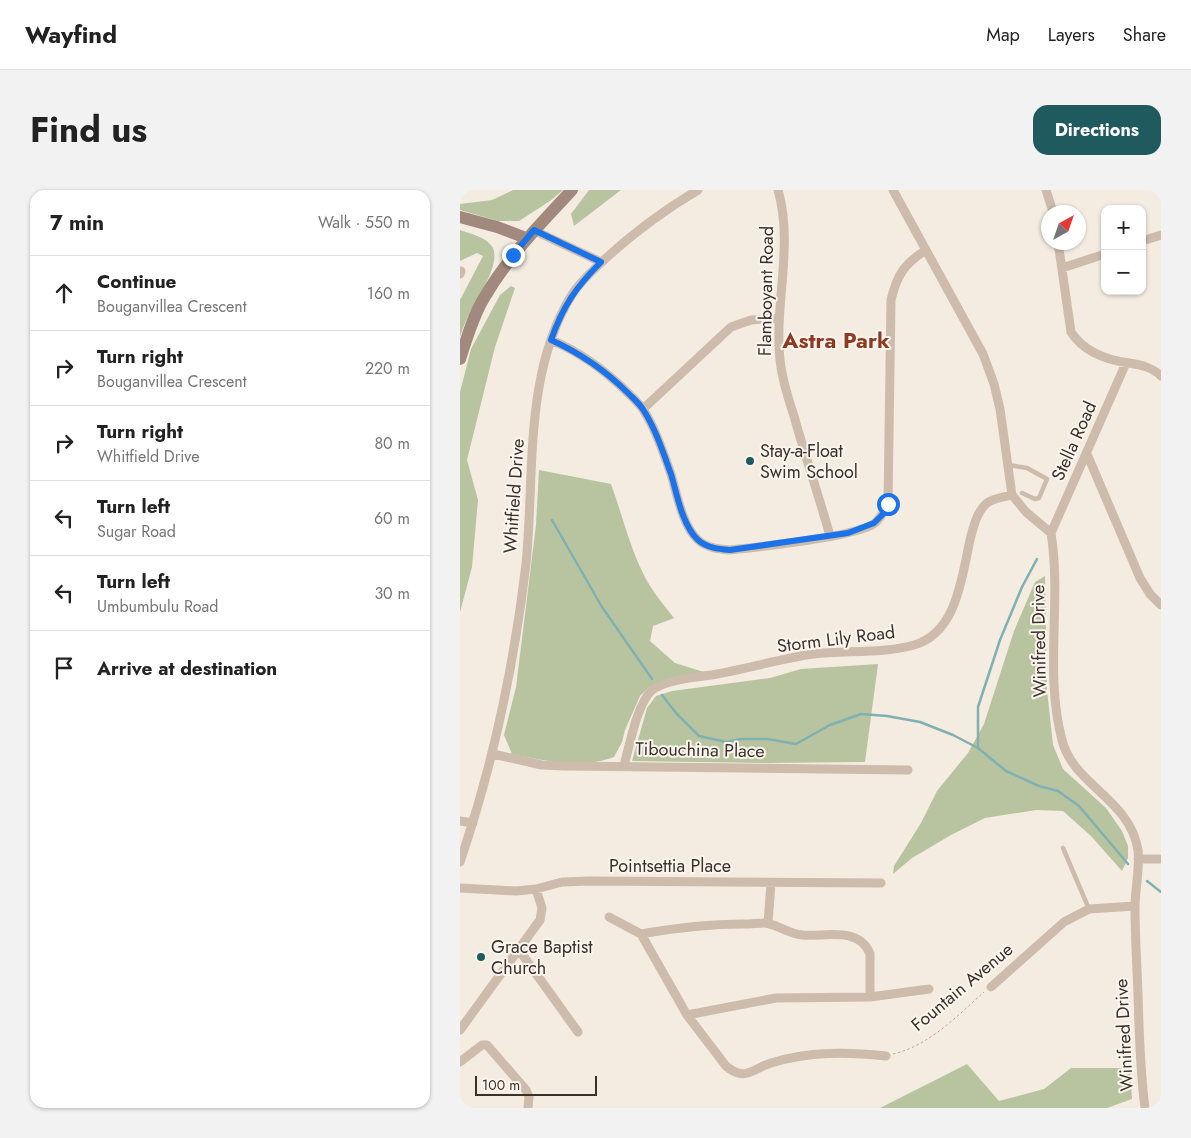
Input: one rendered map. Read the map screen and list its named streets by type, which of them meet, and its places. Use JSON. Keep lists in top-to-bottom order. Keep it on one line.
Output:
{"streets":{"street":["Flamboyant Road","Stella Road","Whitfield Drive","Storm Lily Road","Winifred Drive","Tibouchina Place","Pointsettia Place","Fountain Avenue"]},"crossings":[["Stella Road","Winifred Drive"],["Whitfield Drive","Tibouchina Place"],["Storm Lily Road","Tibouchina Place"],["Winifred Drive","Fountain Avenue"]],"districts":["Astra Park"],"places":["Stay-a-Float Swim School","Grace Baptist Church"],"scale_bar":"100 m","north":"top right","page":{"header":"Wayfind","nav":["Map","Layers","Share"],"title":"Find us","buttons":"Directions","heading":["7 min","Walk · 550 m"],"map_buttons":["+","−"],"list":[["Continue","Bouganvillea Crescent","160 m"],["Turn right","Bouganvillea Crescent","220 m"],["Turn right","Whitfield Drive","80 m"],["Turn left","Sugar Road","60 m"],["Turn left","Umbumbulu Road","30 m"],"Arrive at destination"],"scale":"100 m"}}
